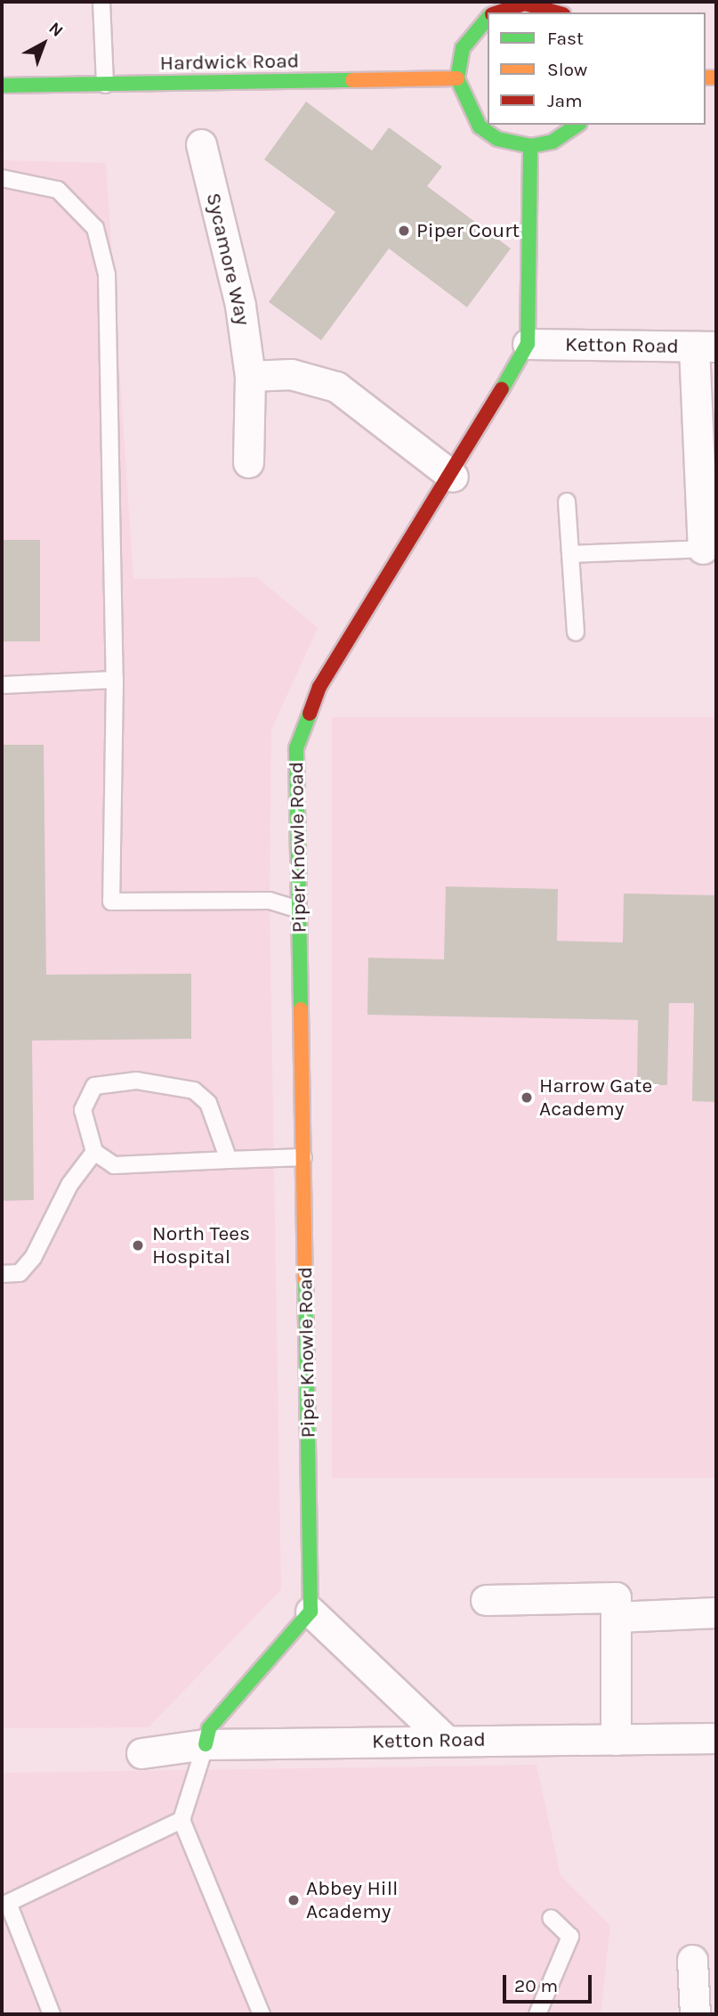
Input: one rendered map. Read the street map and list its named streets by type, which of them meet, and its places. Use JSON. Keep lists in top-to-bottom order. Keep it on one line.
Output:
{"streets":{"street":["Hardwick Road","Sycamore Way","Ketton Road","Piper Knowle Road"]},"crossings":[["Ketton Road","Piper Knowle Road"]],"places":["Piper Court","Harrow Gate Academy","North Tees Hospital","Abbey Hill Academy"],"legend":["Fast","Slow","Jam"],"scale_bar":"20 m","north":"top right"}
